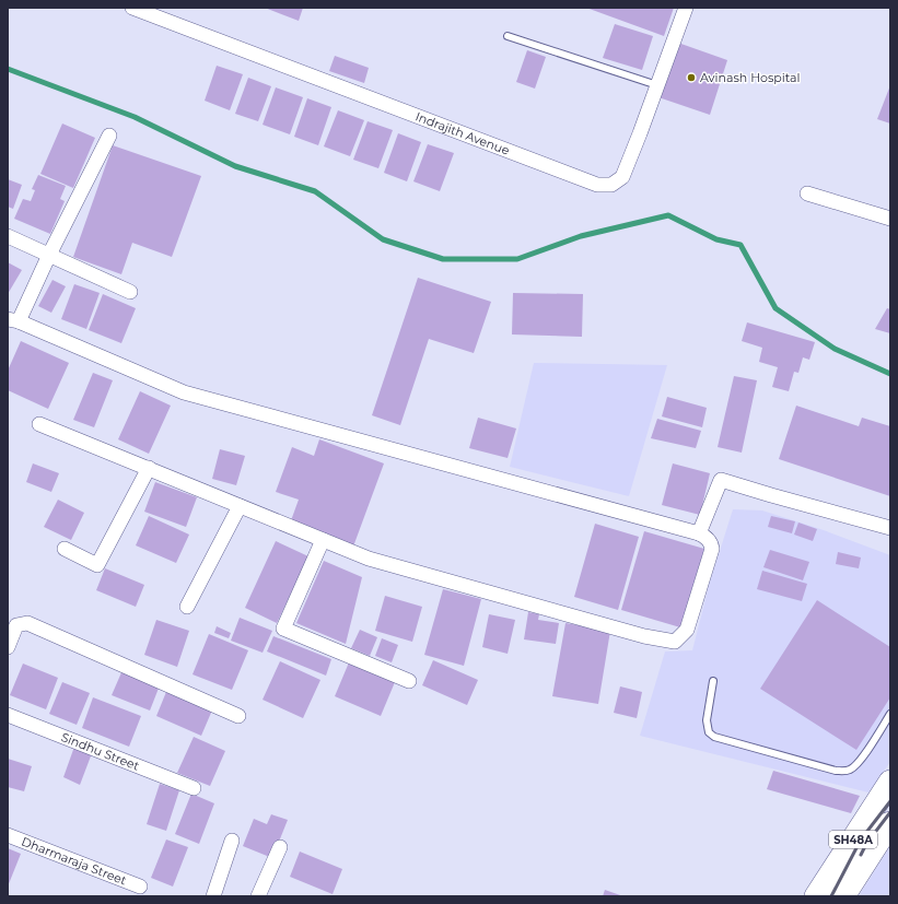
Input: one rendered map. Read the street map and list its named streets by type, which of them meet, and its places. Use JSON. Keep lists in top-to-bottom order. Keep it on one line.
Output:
{"streets":{"main road":["SH48A"],"street":["Indrajith Avenue","Sindhu Street","Dharmaraja Street"]},"places":["Avinash Hospital"]}
